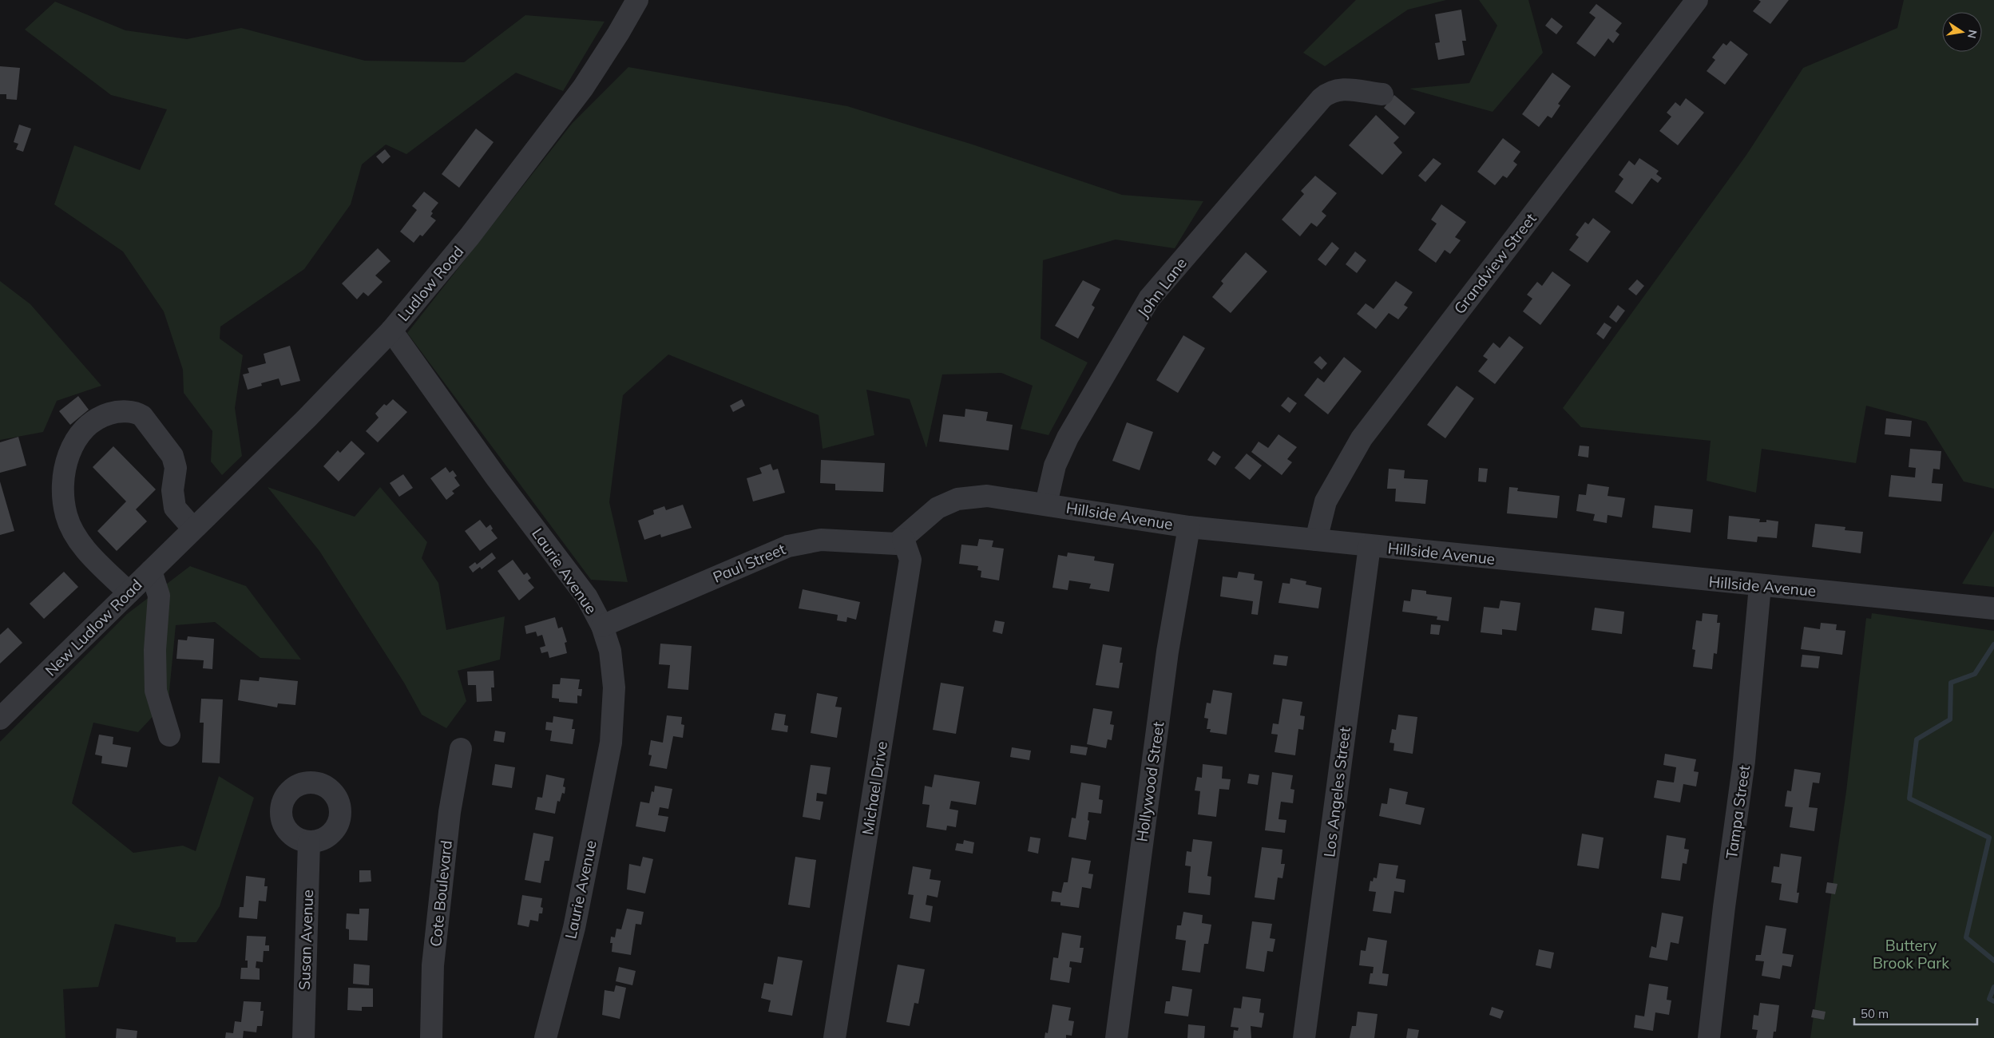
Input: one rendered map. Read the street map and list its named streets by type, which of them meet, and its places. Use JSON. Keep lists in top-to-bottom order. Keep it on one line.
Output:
{"streets":{"street":["Grandview Street","Ludlow Road","John Lane","Hillside Avenue","Paul Street","Laurie Avenue","New Ludlow Road","Hollywood Street","Michael Drive","Los Angeles Street","Tampa Street","Cote Boulevard","Susan Avenue"]},"crossings":[["Grandview Street","Hillside Avenue"],["Ludlow Road","Laurie Avenue"],["Ludlow Road","New Ludlow Road"],["John Lane","Hillside Avenue"],["Hillside Avenue","Paul Street"],["Hillside Avenue","Hollywood Street"],["Hillside Avenue","Michael Drive"],["Hillside Avenue","Los Angeles Street"],["Hillside Avenue","Tampa Street"],["Paul Street","Laurie Avenue"],["Paul Street","Michael Drive"]],"parks":["Buttery Brook Park"],"scale_bar":"50 m","north":"right"}
